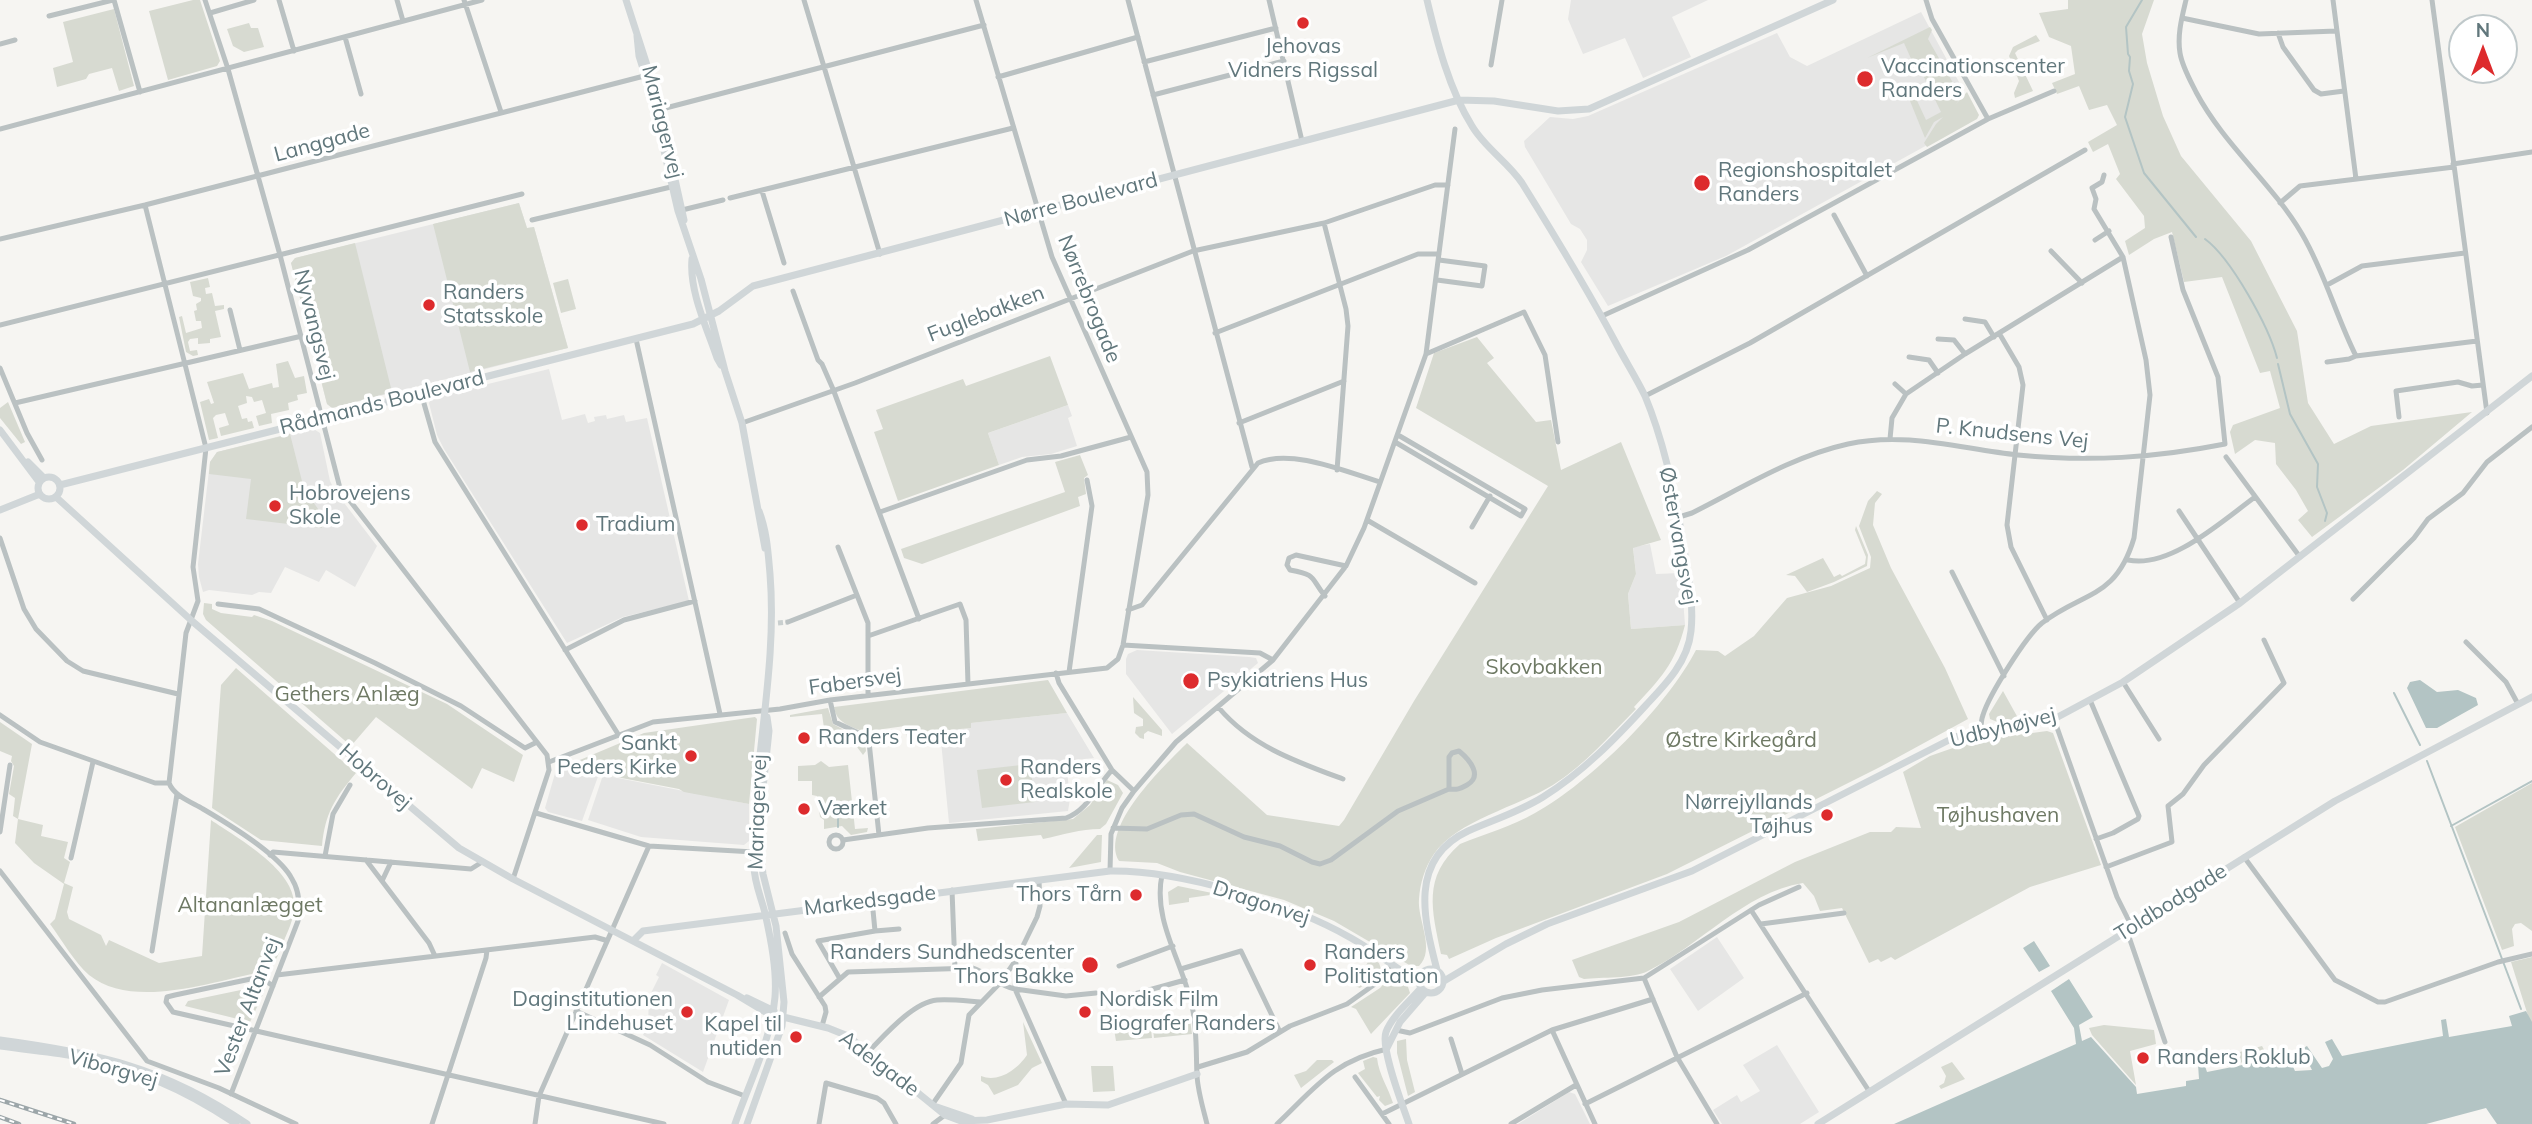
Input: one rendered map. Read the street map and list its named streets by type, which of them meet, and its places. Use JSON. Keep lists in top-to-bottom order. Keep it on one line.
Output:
{"streets":{"street":["Mariagervej","Langgade","Nørre Boulevard","Nørrebrogade","Fuglebakken","Nyvangsvej","Rådmands Boulevard","P. Knudsens Vej","Østervangsvej","Fabersvej","Udbyhøjvej","Hobrovej","Markedsgade","Dragonvej","Toldbodgade","Vester Altanvej","Adelgade","Viborgvej"]},"crossings":[["Mariagervej","Langgade"],["Mariagervej","Nørre Boulevard"],["Mariagervej","Fuglebakken"],["Mariagervej","Rådmands Boulevard"],["Mariagervej","Fabersvej"],["Mariagervej","Hobrovej"],["Mariagervej","Markedsgade"],["Mariagervej","Adelgade"],["Langgade","Nyvangsvej"],["Nørre Boulevard","Nørrebrogade"],["Nørre Boulevard","Rådmands Boulevard"],["Nørre Boulevard","Østervangsvej"],["Nørrebrogade","Fuglebakken"],["Nyvangsvej","Rådmands Boulevard"],["Nyvangsvej","Fabersvej"],["Rådmands Boulevard","Hobrovej"],["P. Knudsens Vej","Østervangsvej"],["Østervangsvej","Udbyhøjvej"],["Hobrovej","Markedsgade"],["Hobrovej","Adelgade"],["Markedsgade","Dragonvej"]],"parks":["Skovbakken","Gethers Anlæg","Østre Kirkegård","Tøjhushaven","Altananlægget"],"places":["Jehovas Vidners Rigssal","Vaccinationscenter Randers","Regionshospitalet Randers","Randers Statsskole","Hobrovejens Skole","Tradium","Psykiatriens Hus","Randers Teater","Sankt Peders Kirke","Randers Realskole","Værket","Nørrejyllands Tøjhus","Thors Tårn","Randers Sundhedscenter Thors Bakke","Randers Politistation","Daginstitutionen Lindehuset","Nordisk Film Biografer Randers","Kapel til nutiden","Randers Roklub"],"north":"top"}
